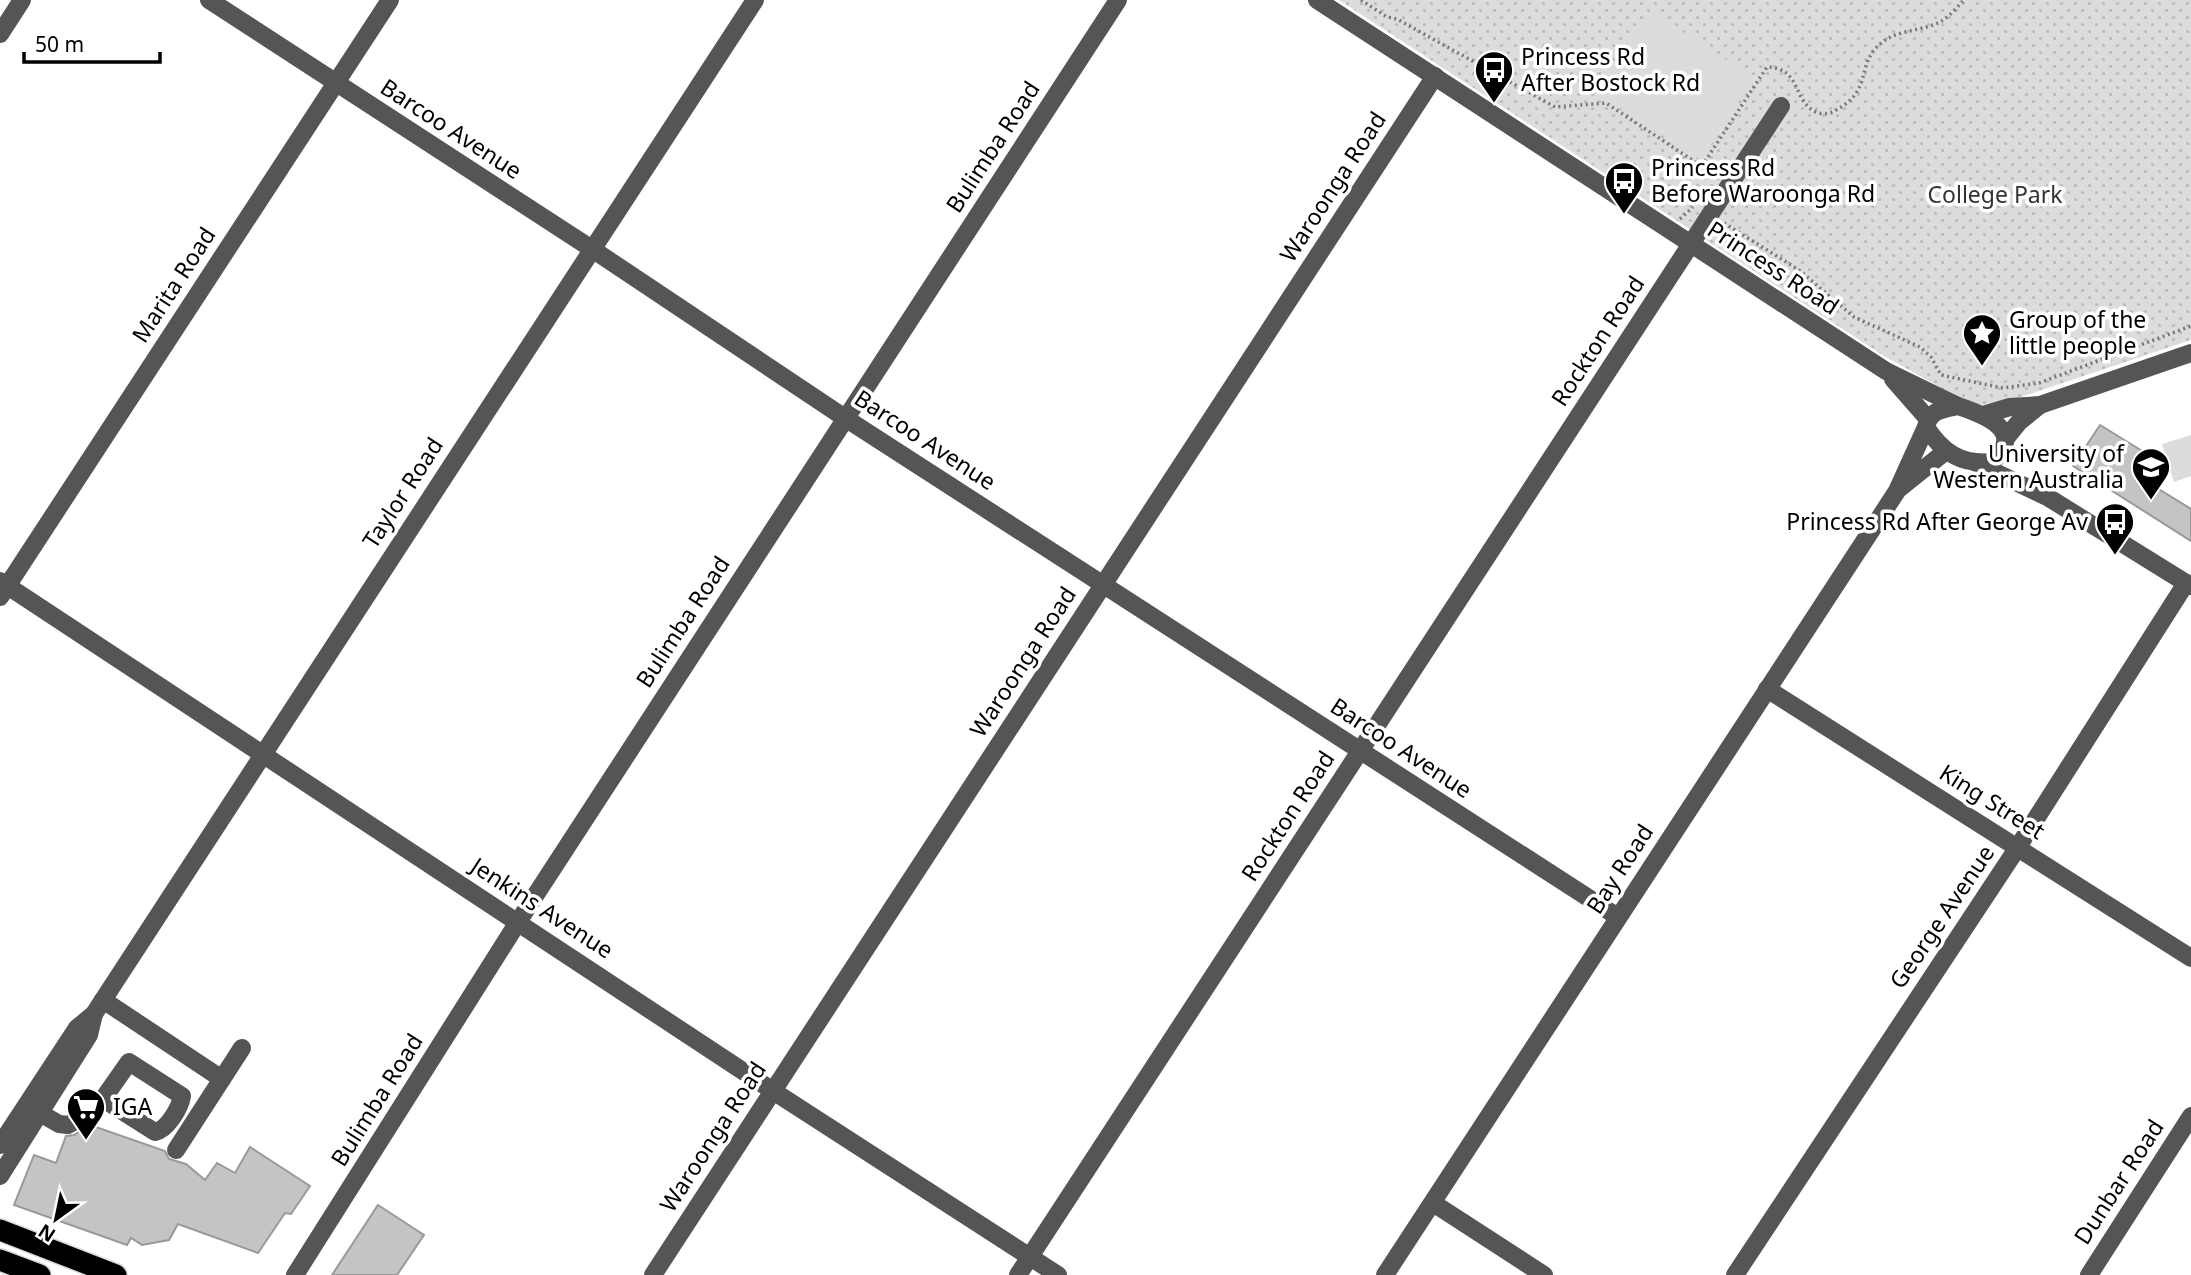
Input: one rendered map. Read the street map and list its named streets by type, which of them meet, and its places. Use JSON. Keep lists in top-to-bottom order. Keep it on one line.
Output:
{"streets":{"street":["Barcoo Avenue","Bulimba Road","Waroonga Road","Princess Road","Marita Road","Rockton Road","Taylor Road","King Street","Bay Road","Jenkins Avenue","George Avenue","Dunbar Road"]},"crossings":[["Barcoo Avenue","Bulimba Road"],["Barcoo Avenue","Waroonga Road"],["Barcoo Avenue","Marita Road"],["Barcoo Avenue","Rockton Road"],["Barcoo Avenue","Taylor Road"],["Barcoo Avenue","Bay Road"],["Bulimba Road","Jenkins Avenue"],["Waroonga Road","Princess Road"],["Waroonga Road","Jenkins Avenue"],["Princess Road","Rockton Road"],["Princess Road","Bay Road"],["Marita Road","Jenkins Avenue"],["Rockton Road","Jenkins Avenue"],["Taylor Road","Jenkins Avenue"],["King Street","Bay Road"],["King Street","George Avenue"]],"parks":["College Park"],"places":{"bus stop":["Princess Rd After Bostock Rd","Princess Rd Before Waroonga Rd","Princess Rd After George Av"],"place":["Group of the little people"],"school or university":["University of Western Australia"],"supermarket":["IGA"]},"scale_bar":"50 m","north":"bottom left"}
